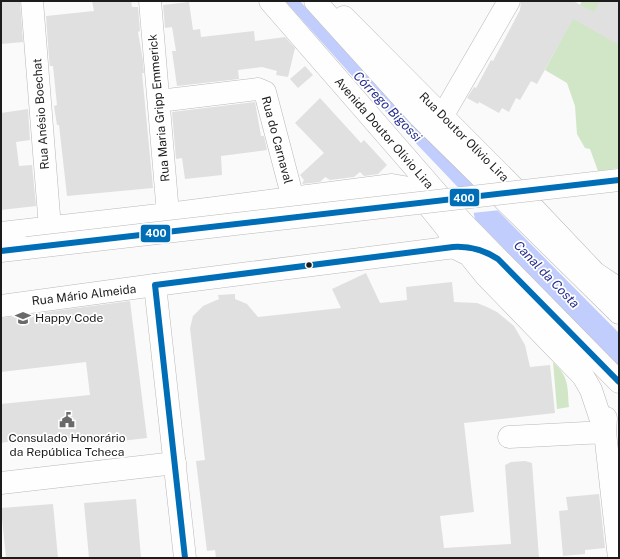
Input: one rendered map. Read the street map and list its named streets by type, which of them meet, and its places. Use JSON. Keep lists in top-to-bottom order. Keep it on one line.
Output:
{"streets":{"street":["Rua Maria Gripp Emmerick","Rua Anésio Boechat","Avenida Doutor Olívio Lira","Rua Doutor Olívio Lira","Rua do Carnaval","Rua Mário Almeida"]},"crossings":[["Rua Maria Gripp Emmerick","Rua do Carnaval"],["Avenida Doutor Olívio Lira","Rua Mário Almeida"]],"water":["Córrego Bigossi","Canal da Costa"],"places":{"school or university":["Happy Code"],"public building":["Consulado Honorário da República Tcheca"]},"lines":["transit line 400"]}
